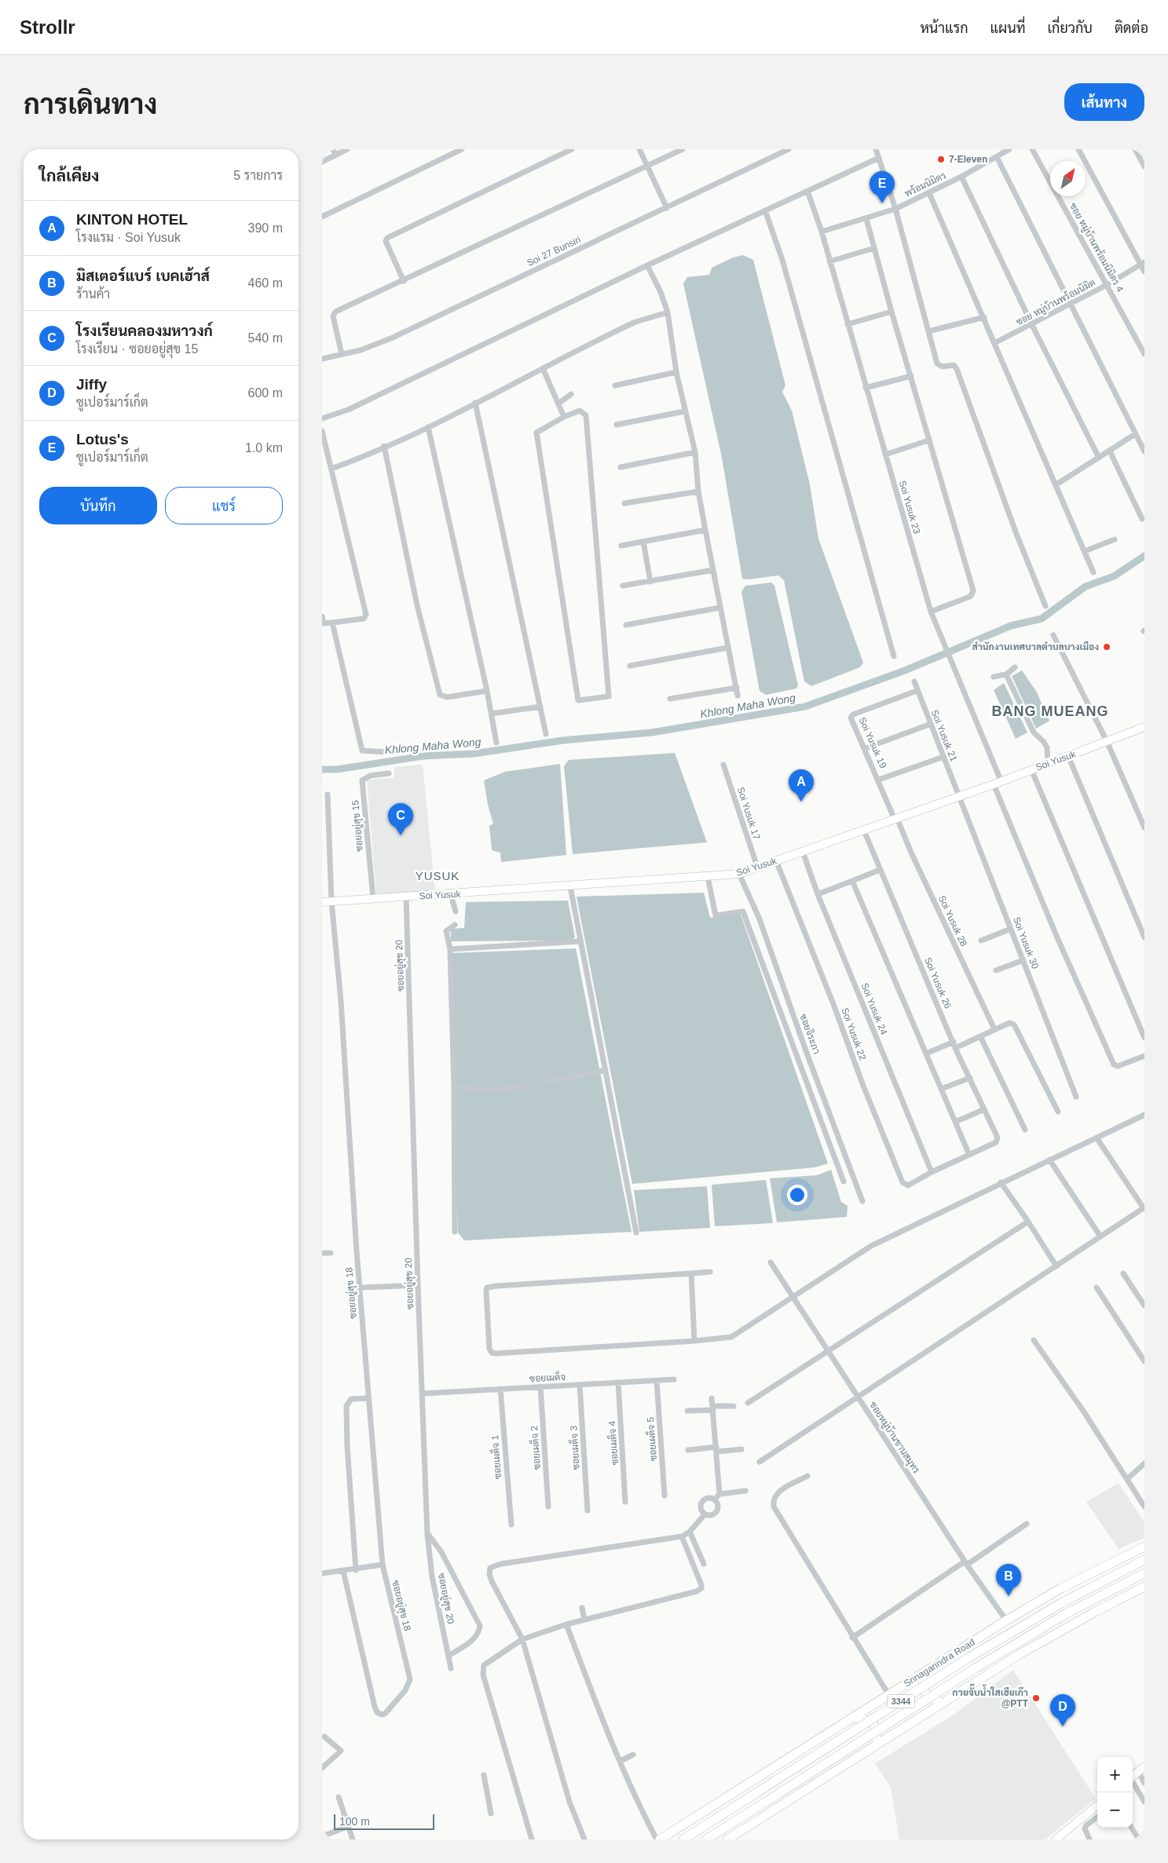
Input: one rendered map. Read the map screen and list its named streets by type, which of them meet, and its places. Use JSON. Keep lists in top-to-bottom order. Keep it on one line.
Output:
{"streets":{"main road":["Srinagarindra Road","3344"],"street":["พร้อมนิมิตร","ซอย หมู่บ้านพร้อมนิมิตร 4","Soi 27 Bunsiri","ซอย หมู่บ้านพร้อมนิมิต","Soi Yusuk 23","Soi Yusuk 21","Soi Yusuk 19","Soi Yusuk","Soi Yusuk 17","ซอยอยู่สุข 15","Soi Yusuk 28","Soi Yusuk 30","ซอยอยู่สุข 20","Soi Yusuk 26","Soi Yusuk 24","ซอยจิระภา","Soi Yusuk 22","ซอยอยู่สุข 18","ซอยเผด็จ","ซอยหมู่บ้านชานสมุทร","ซอยเผด็จ 5","ซอยเผด็จ 4","ซอยเผด็จ 2","ซอยเผด็จ 3","ซอยเผด็จ 1"]},"crossings":[["พร้อมนิมิตร","Soi Yusuk 23"],["ซอย หมู่บ้านพร้อมนิมิตร 4","ซอย หมู่บ้านพร้อมนิมิต"],["Soi Yusuk 23","Soi Yusuk"],["Soi Yusuk 21","Soi Yusuk 19"],["Soi Yusuk 21","Soi Yusuk"],["Soi Yusuk 21","Soi Yusuk 30"],["Soi Yusuk 19","Soi Yusuk"],["Soi Yusuk 19","Soi Yusuk 28"],["Soi Yusuk","Soi Yusuk 17"],["Soi Yusuk","ซอยอยู่สุข 15"],["Soi Yusuk","Soi Yusuk 28"],["Soi Yusuk","Soi Yusuk 30"],["Soi Yusuk","ซอยอยู่สุข 20"],["Soi Yusuk","Soi Yusuk 26"],["Soi Yusuk","Soi Yusuk 24"],["Soi Yusuk","ซอยจิระภา"],["Soi Yusuk","Soi Yusuk 22"],["Soi Yusuk","ซอยอยู่สุข 18"],["ซอยอยู่สุข 20","ซอยเผด็จ"],["Soi Yusuk 24","Soi Yusuk 22"],["ซอยเผด็จ","ซอยเผด็จ 5"],["ซอยเผด็จ","ซอยเผด็จ 4"],["ซอยเผด็จ","ซอยเผด็จ 2"],["ซอยเผด็จ","ซอยเผด็จ 3"],["ซอยเผด็จ","ซอยเผด็จ 1"],["ซอยหมู่บ้านชานสมุทร","Srinagarindra Road"]],"districts":["BANG MUEANG","YUSUK"],"water":["Khlong Maha Wong"],"places":["7-Eleven","สำนักงานเทศบาลตำบลบางเมือง","กวยจั๊บน้ำใสเฮียเก๊า @PTT"],"scale_bar":"100 m","north":"top right","page":{"header":"Strollr","nav":["หน้าแรก","แผนที่","เกี่ยวกับ","ติดต่อ"],"buttons":["เส้นทาง",["บันทึก","แชร์"]],"title":"การเดินทาง","heading":["ใกล้เคียง","5 รายการ"],"pins":["E","A","C","B","D"],"list":[{"mark":"A","name":"KINTON HOTEL","note":"โรงแรม · Soi Yusuk","value":"390 m"},{"mark":"B","name":"มิสเตอร์แบร์ เบคเฮ้าส์","note":"ร้านค้า","value":"460 m"},{"mark":"C","name":"โรงเรียนคลองมหาวงก์","note":"โรงเรียน · ซอยอยู่สุข 15","value":"540 m"},{"mark":"D","name":"Jiffy","note":"ซูเปอร์มาร์เก็ต","value":"600 m"},{"mark":"E","name":"Lotus's","note":"ซูเปอร์มาร์เก็ต","value":"1.0 km"}],"map_buttons":["+","−"],"scale":"100 m"}}
